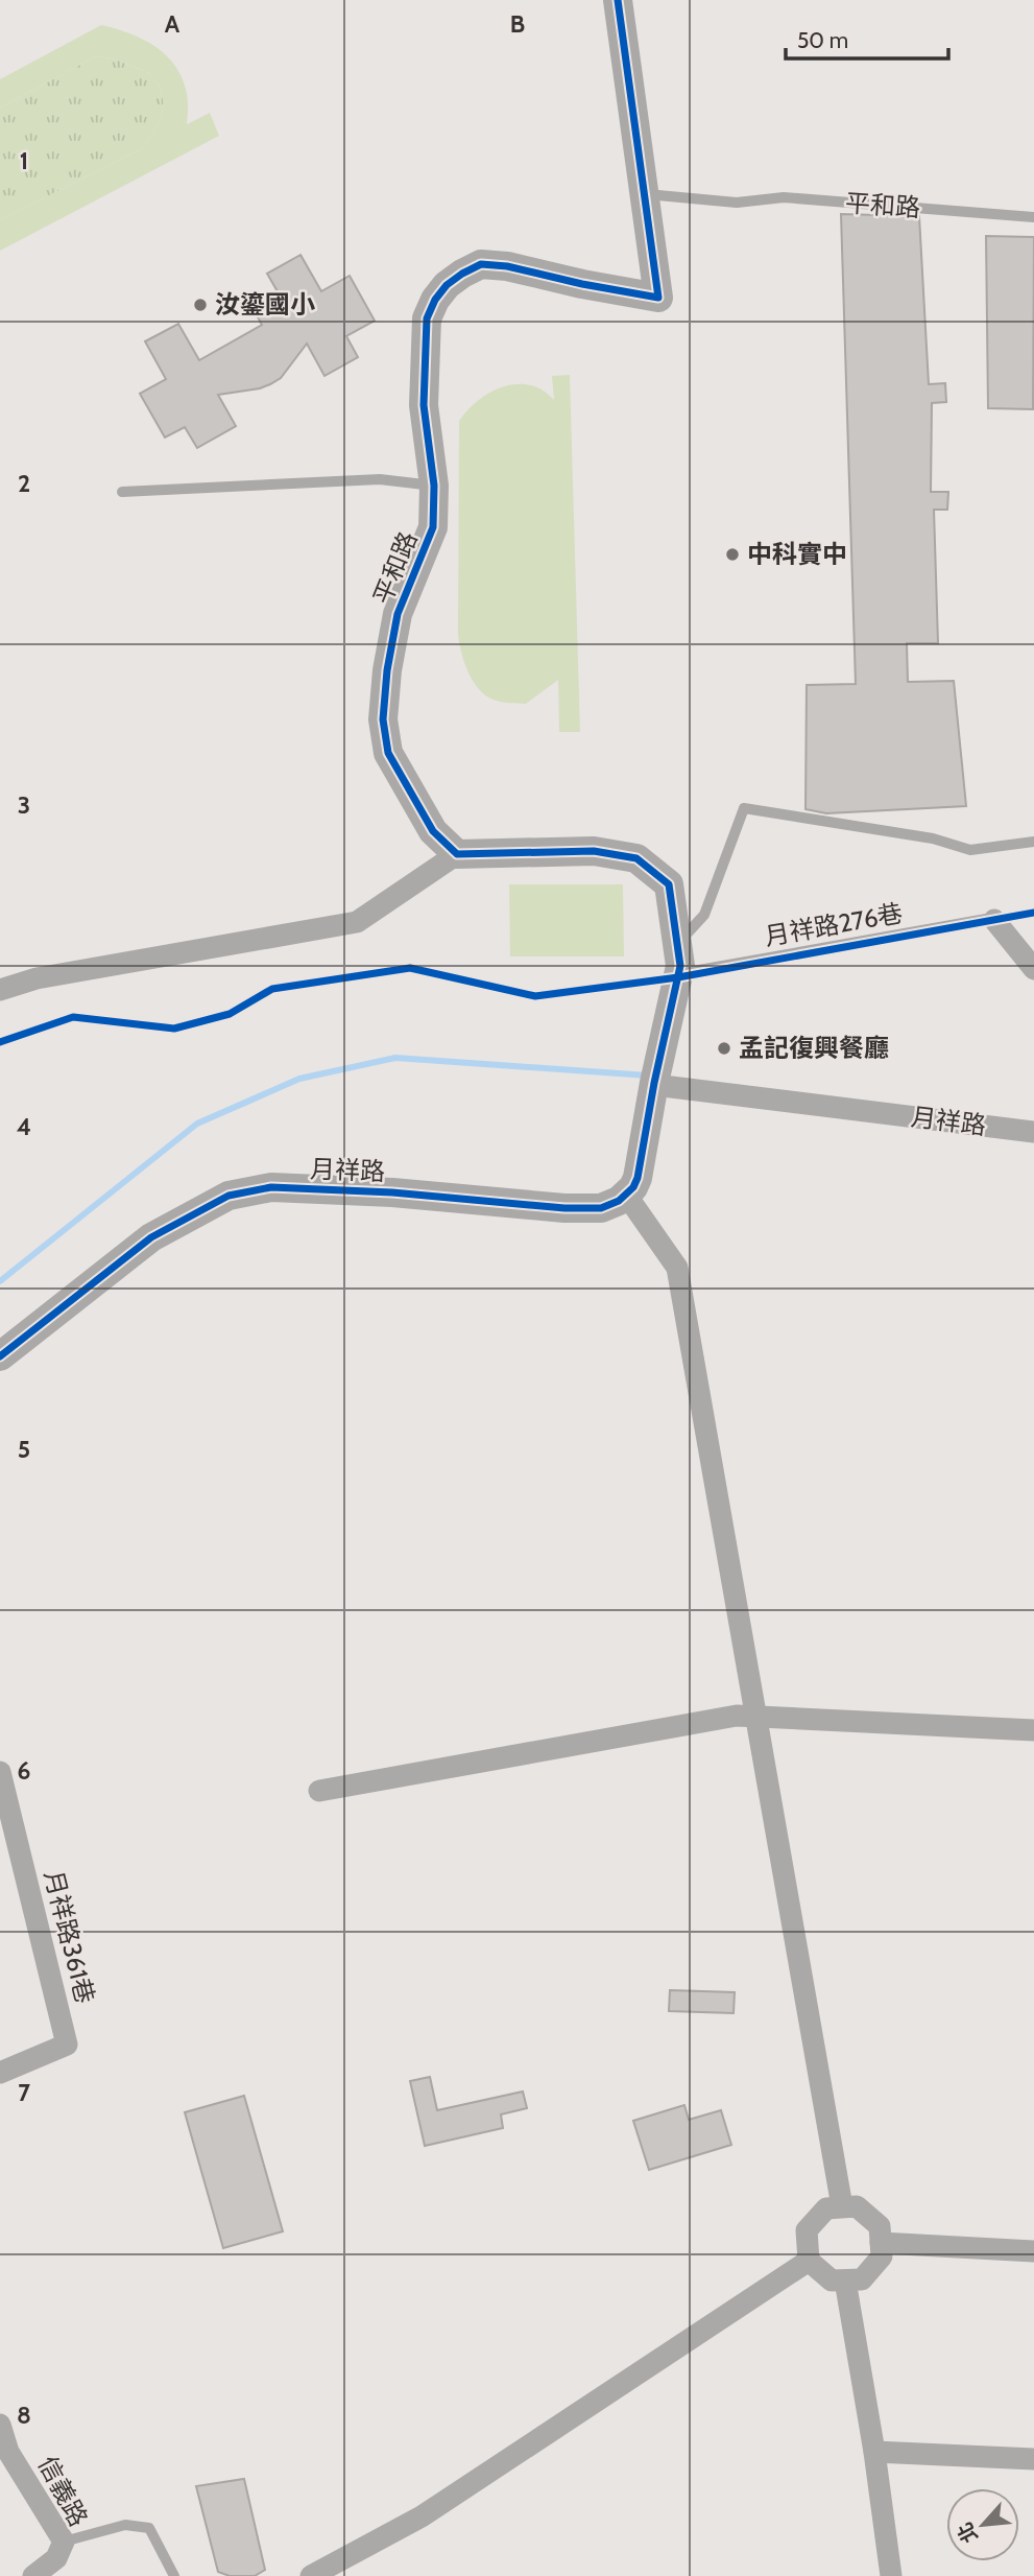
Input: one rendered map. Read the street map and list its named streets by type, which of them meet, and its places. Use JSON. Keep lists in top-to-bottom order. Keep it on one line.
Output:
{"streets":{"street":["平和路","月祥路276巷","月祥路","月祥路361巷","信義路"]},"places":["汝鎏國小","中科實中","孟記復興餐廳"],"scale_bar":"50 m","north":"bottom left","grid":{"columns":["A","B"],"rows":["1","2","3","4","5","6","7","8"]}}
